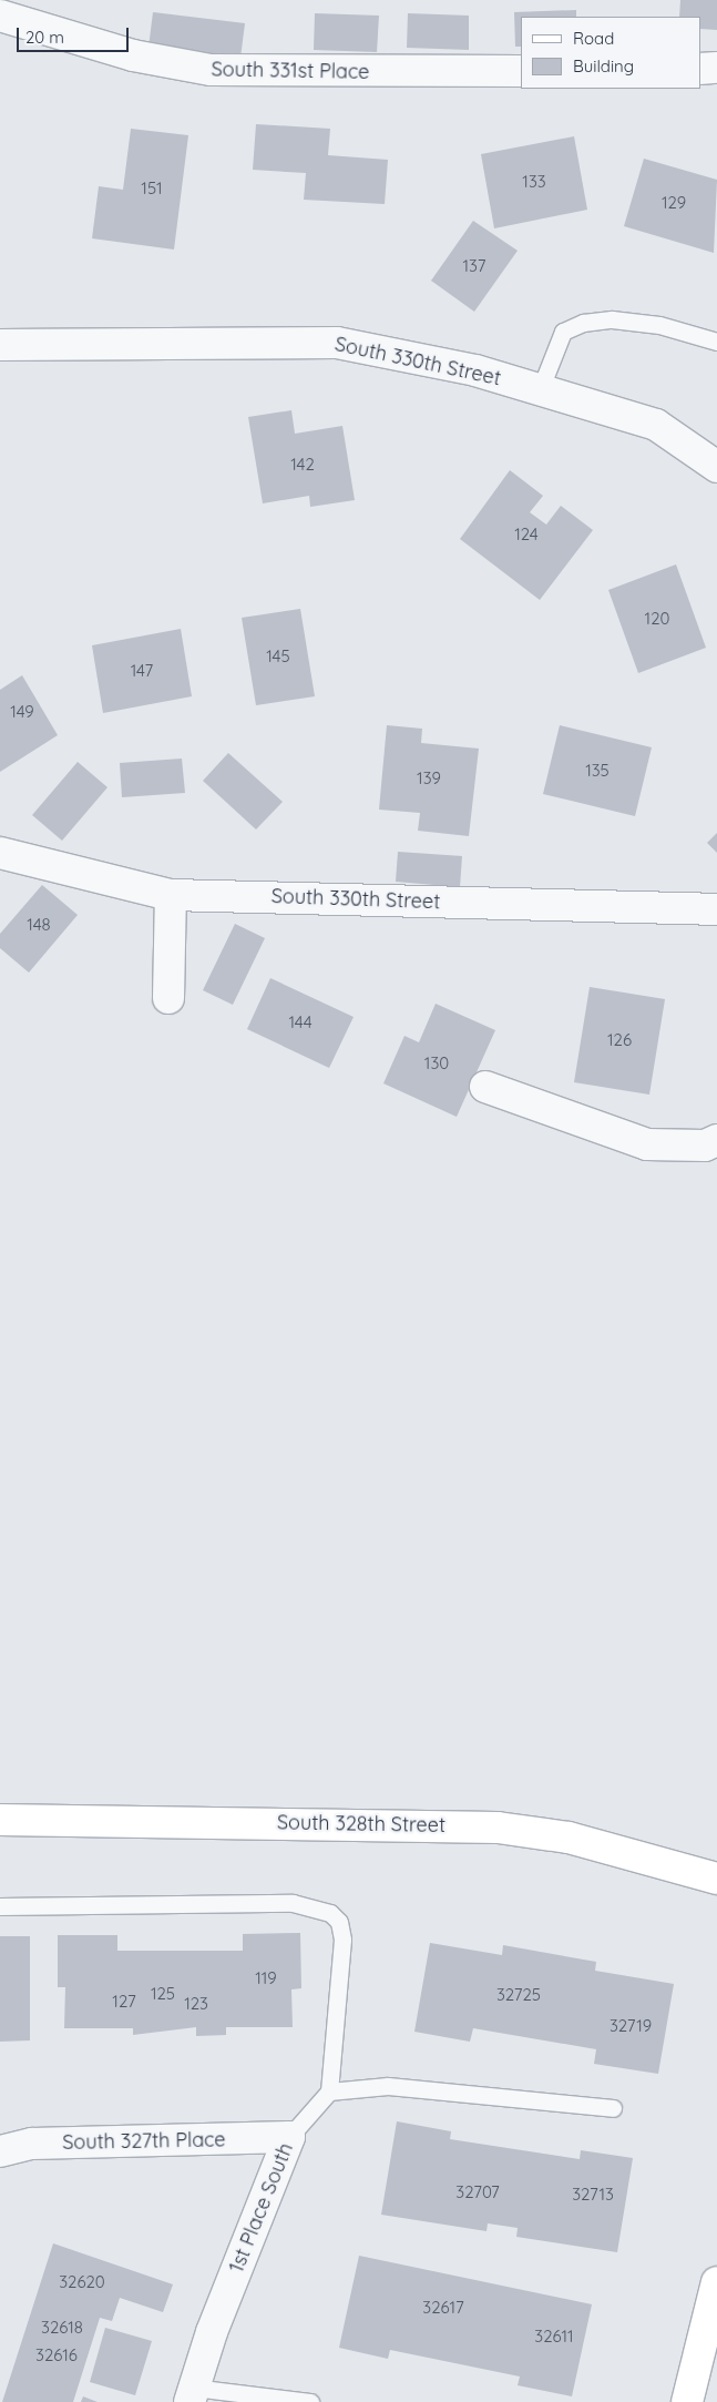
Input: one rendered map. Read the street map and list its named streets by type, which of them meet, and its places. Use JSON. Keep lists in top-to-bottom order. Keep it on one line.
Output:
{"streets":{"street":["South 331st Place","South 330th Street","South 328th Street","South 327th Place","1st Place South"]},"crossings":[["South 327th Place","1st Place South"]],"house_numbers":["133","151","129","137","142","124","120","145","147","149","135","139","148","144","126","130","119","125","32725","127","123","32719","32707","32713","32620","32617","32618","32611","32616"],"legend":["Road","Building"],"scale_bar":"20 m"}
